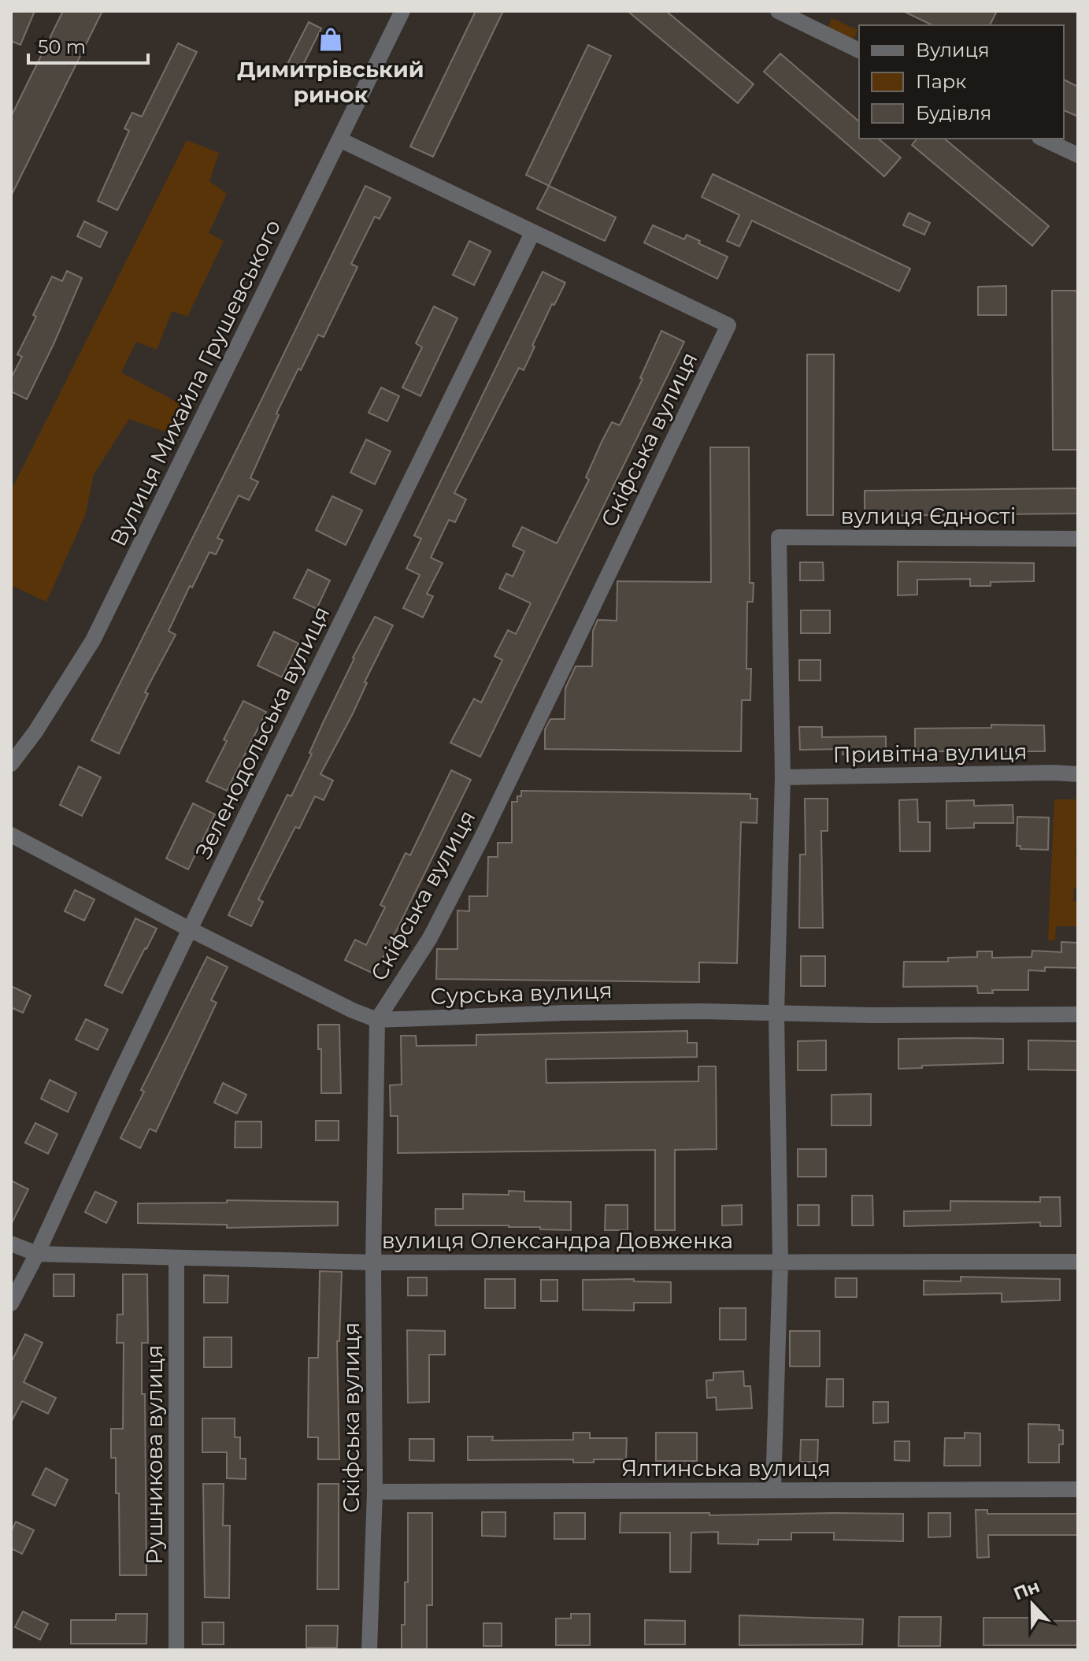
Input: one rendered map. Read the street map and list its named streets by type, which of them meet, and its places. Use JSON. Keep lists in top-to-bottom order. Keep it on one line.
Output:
{"streets":{"street":["Вулиця Михайла Грушевського","Скіфська вулиця","вулиця Єдності","Зеленодольська вулиця","Привітна вулиця","Сурська вулиця","вулиця Олександра Довженка","Рушникова вулиця","Ялтинська вулиця"]},"crossings":[["Скіфська вулиця","Зеленодольська вулиця"],["Скіфська вулиця","Сурська вулиця"],["Скіфська вулиця","вулиця Олександра Довженка"],["Скіфська вулиця","Ялтинська вулиця"],["вулиця Єдності","Привітна вулиця"],["Зеленодольська вулиця","Сурська вулиця"],["Зеленодольська вулиця","вулиця Олександра Довженка"],["вулиця Олександра Довженка","Рушникова вулиця"]],"places":{"shop":["Димитрівський ринок"]},"legend":["Вулиця","Парк","Будівля"],"scale_bar":"50 m","north":"top"}
